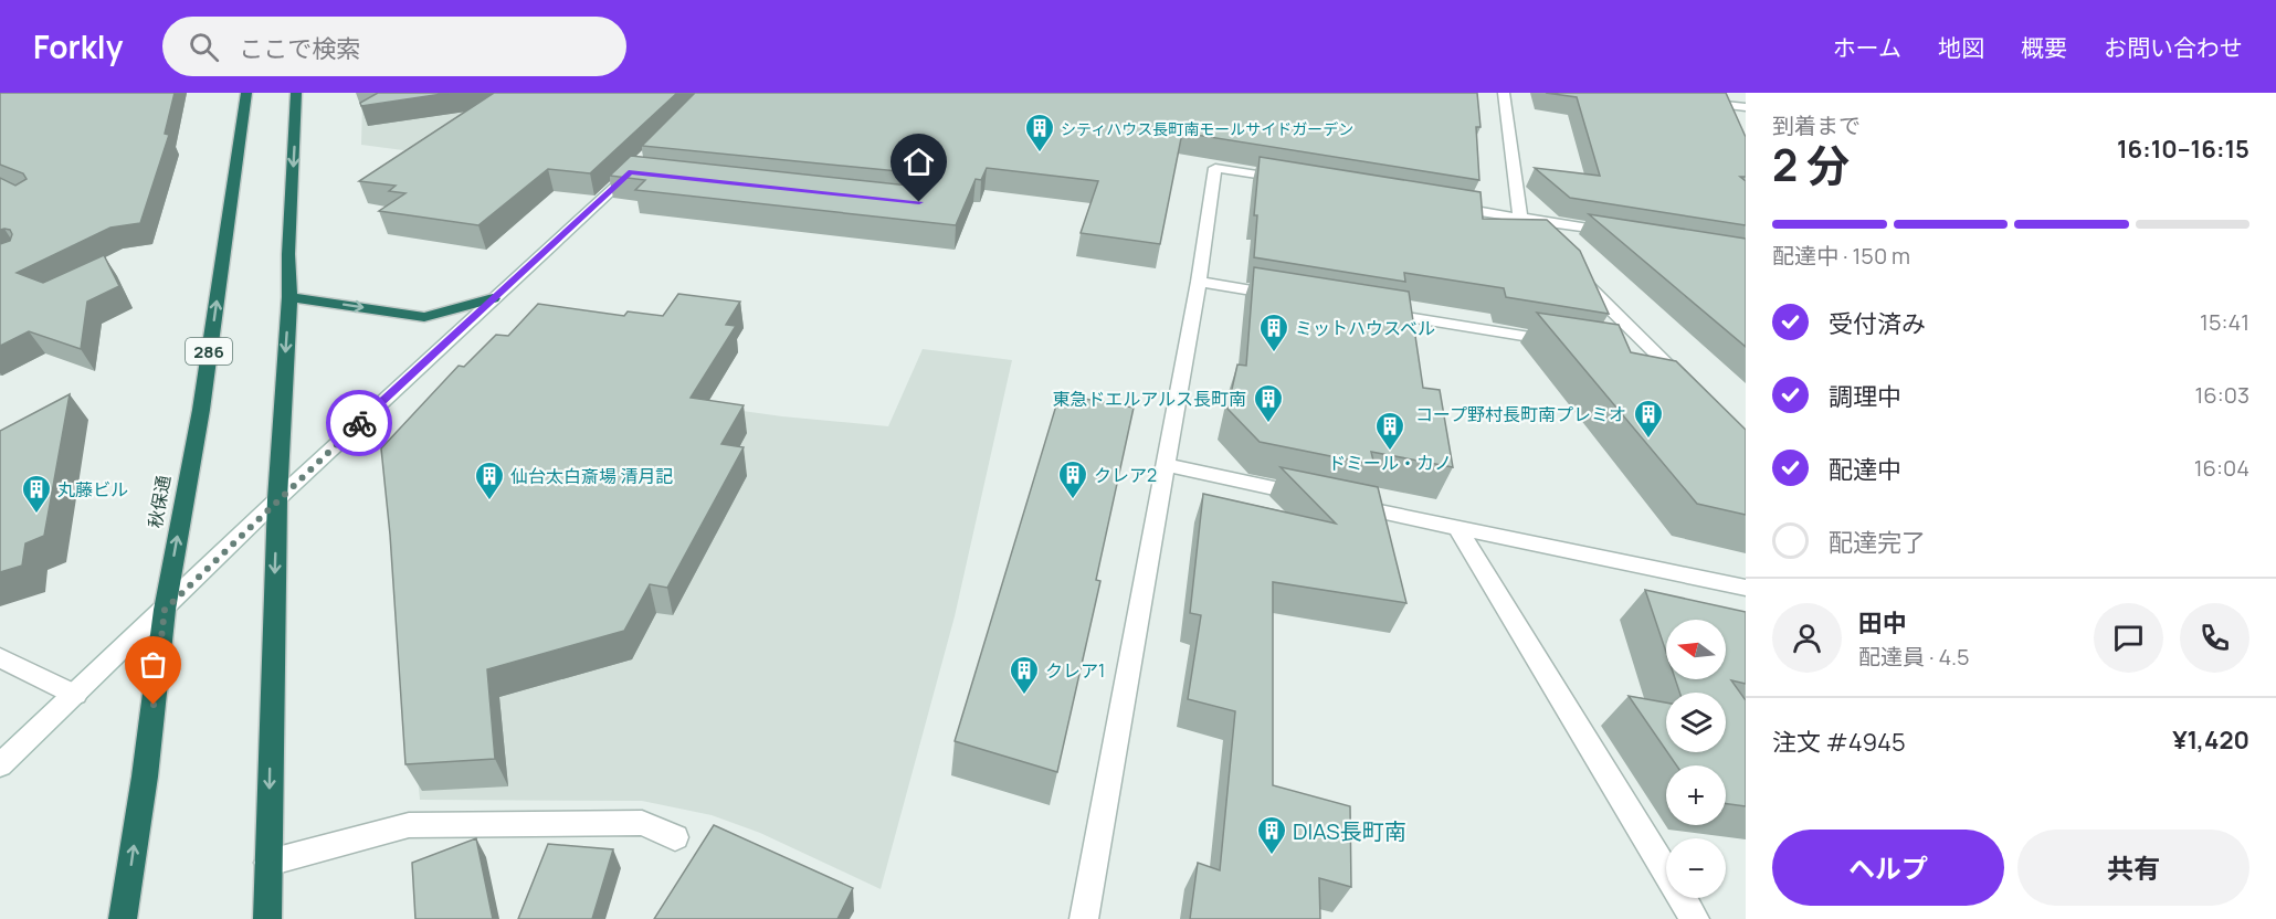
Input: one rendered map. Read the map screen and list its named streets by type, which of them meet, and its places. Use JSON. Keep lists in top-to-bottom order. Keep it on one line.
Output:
{"streets":{"highway":["286","秋保通"]},"places":{"building":["シティハウス長町南モールサイドガーデン","ミットハウスベル","東急ドエルアルス長町南","コープ野村長町南プレミオ","ドミール・カノ","クレア2","仙台太白斎場 清月記","丸藤ビル","クレア1","DIAS長町南"]},"north":"left","page":{"header":"Forkly","search":"ここで検索","nav":["ホーム","地図","概要","お問い合わせ"],"heading":["2 分","到着まで","16:10–16:15"],"panel":["田中","配達員 · 4.5","注文 #4945","¥1,420"],"bar":"配達中 · 150 m","list":[["受付済み","15:41"],["調理中","16:03"],["配達中","16:04"],"配達完了"],"map_buttons":["+","−"],"buttons":["ヘルプ","共有"]}}
